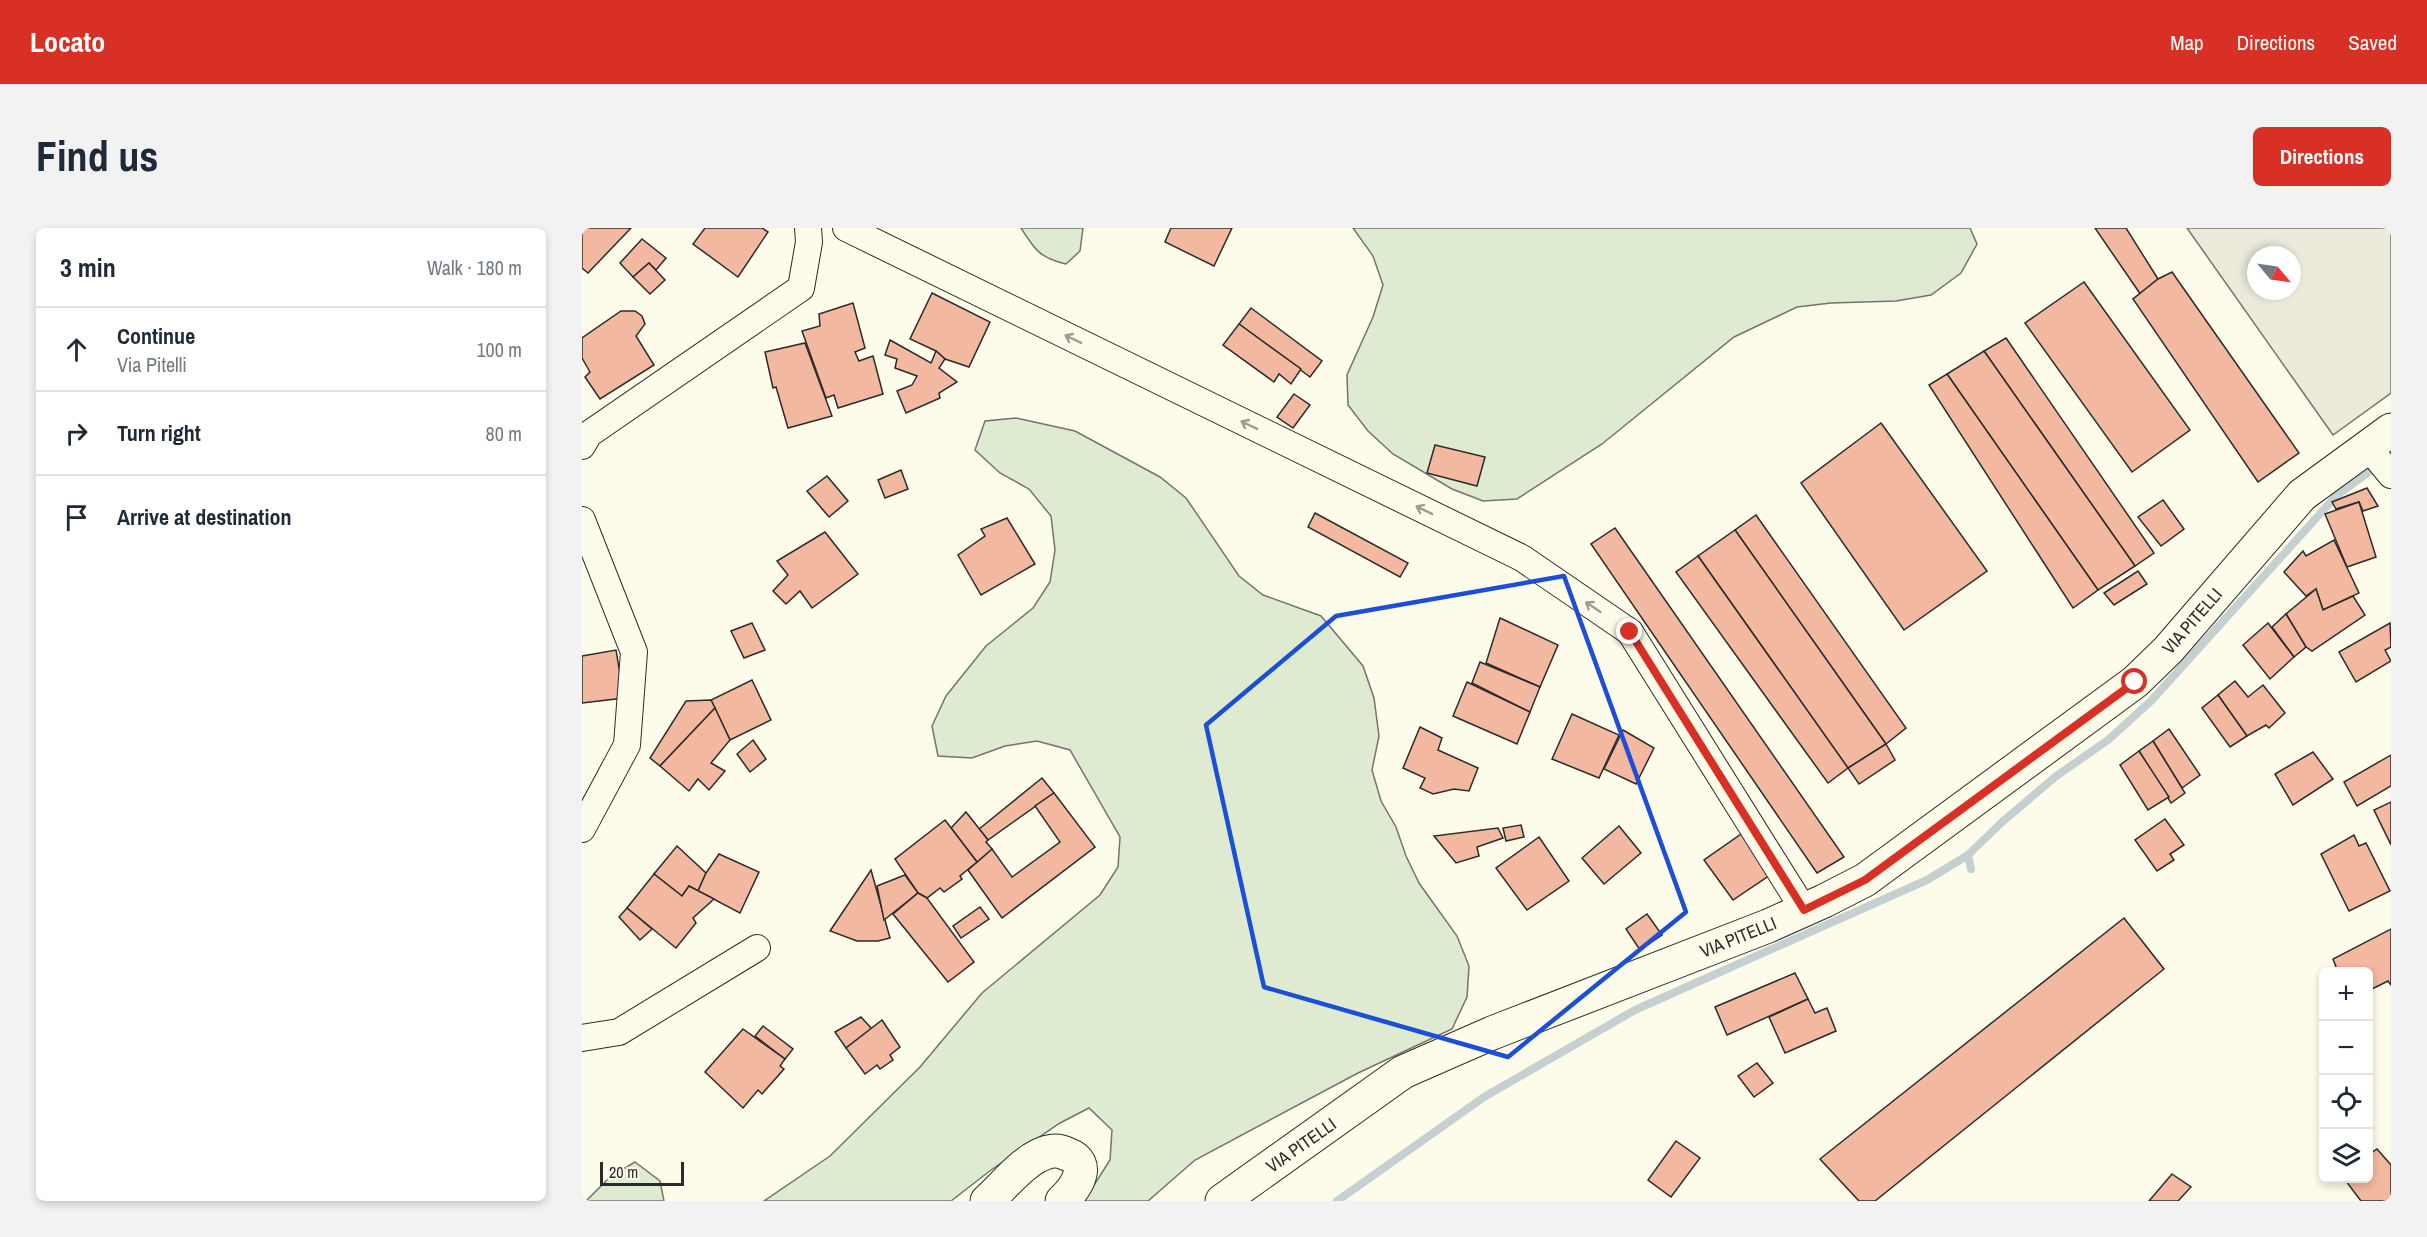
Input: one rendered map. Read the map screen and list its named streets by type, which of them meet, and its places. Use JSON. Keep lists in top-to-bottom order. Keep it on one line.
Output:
{"streets":{"street":["VIA PITELLI"]},"scale_bar":"20 m","north":"bottom right","page":{"header":"Locato","nav":["Map","Directions","Saved"],"buttons":"Directions","title":"Find us","heading":["3 min","Walk · 180 m"],"list":[["Continue","Via Pitelli","100 m"],["Turn right","80 m"],"Arrive at destination"],"map_buttons":["+","−"],"scale":"20 m"}}
